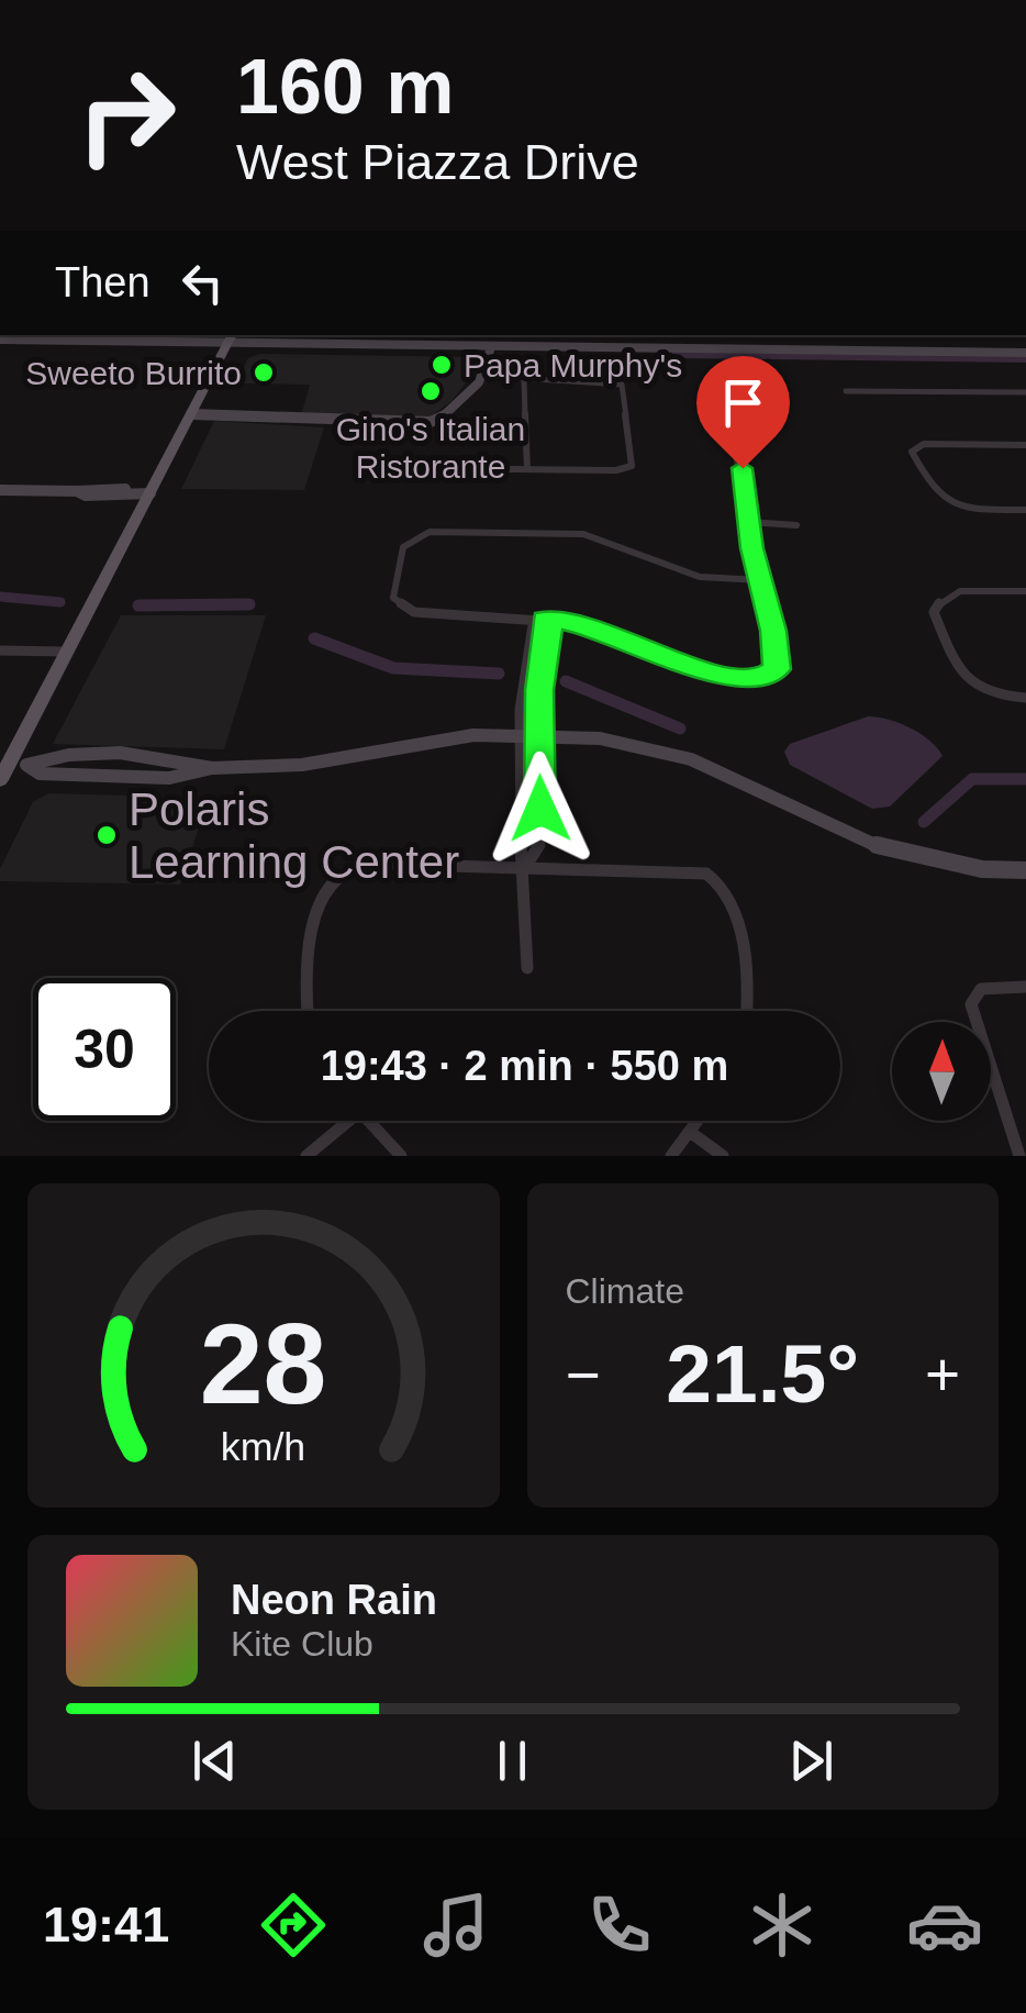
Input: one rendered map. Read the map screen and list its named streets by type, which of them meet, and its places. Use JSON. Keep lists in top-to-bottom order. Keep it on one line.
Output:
{"places":["Papa Murphy's","Sweeto Burrito","Gino's Italian Ristorante","Polaris Learning Center"],"north":"top","page":{"turn":["160 m","West Piazza Drive"],"then":"Then","limit":"30","trip":"19:43 · 2 min · 550 m","tile":"Climate","heat":["−","21.5°","+"],"song":["Neon Rain","Kite Club"],"tabs":"19:41","gauge":["28","km/h"]}}
